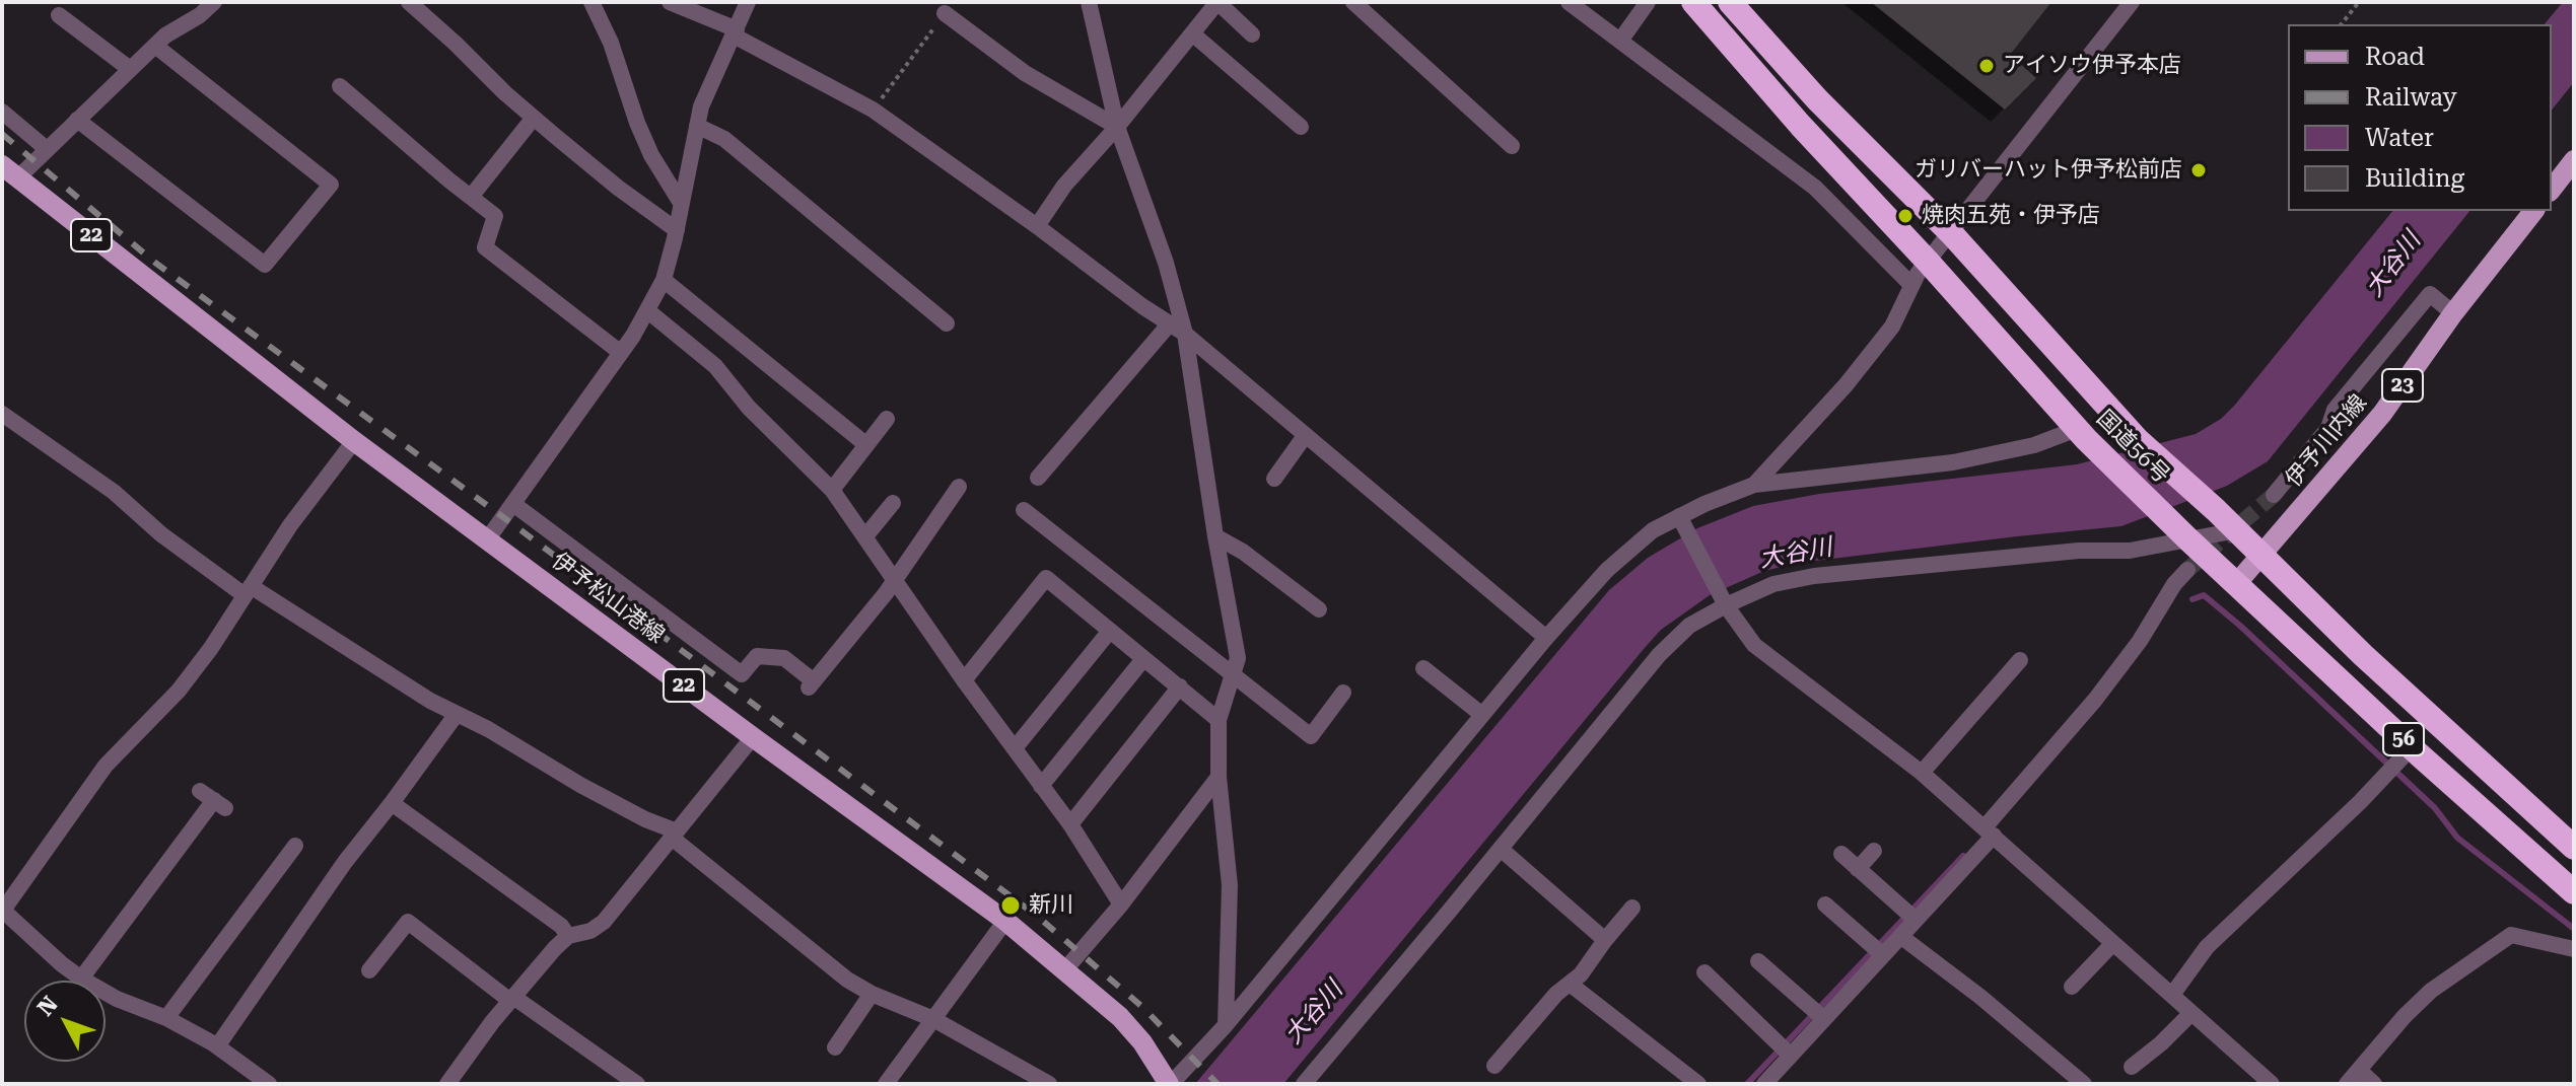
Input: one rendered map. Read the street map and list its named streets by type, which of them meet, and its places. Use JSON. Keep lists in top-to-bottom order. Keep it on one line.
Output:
{"streets":{"highway":["国道56号","56"],"main road":["22","23","伊予川内線","伊予松山港線"]},"crossings":[["伊予川内線","国道56号"]],"water":["大谷川"],"places":["アイソウ伊予本店","ガリバーハット伊予松前店","焼肉五苑・伊予店","新川"],"legend":["Road","Railway","Water","Building"],"north":"top left"}
